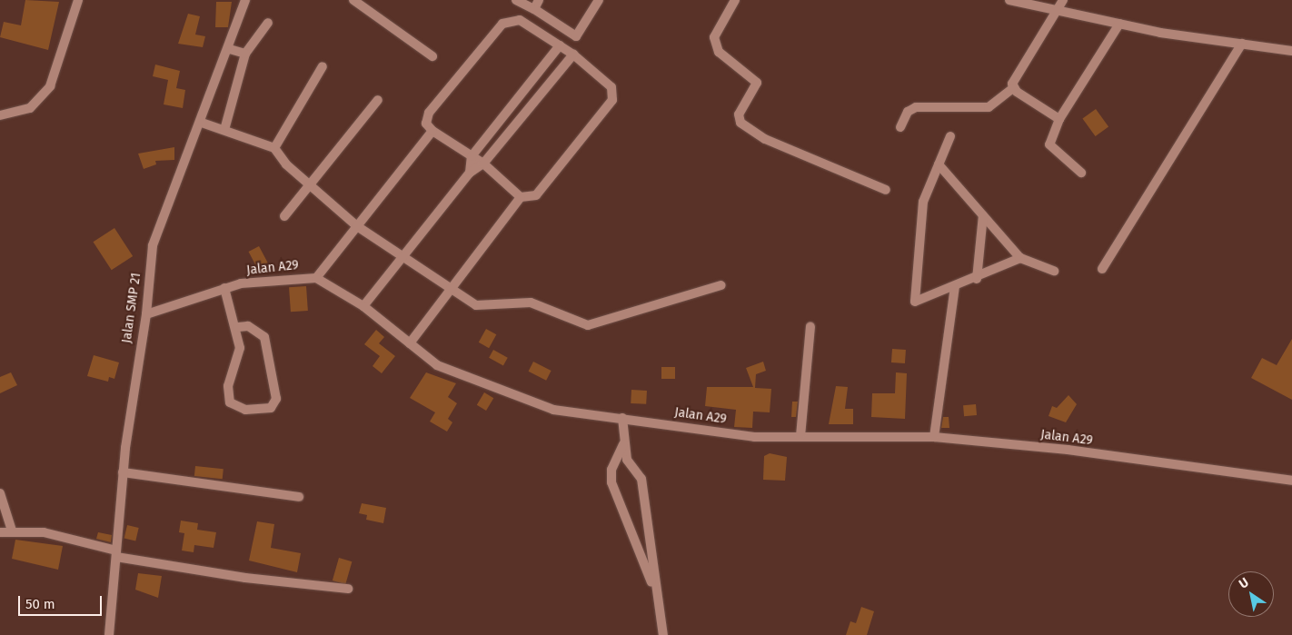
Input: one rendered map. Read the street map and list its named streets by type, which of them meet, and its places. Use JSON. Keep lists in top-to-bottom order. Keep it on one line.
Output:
{"streets":{"street":["Jalan A29","Jalan SMP 21"]},"crossings":[["Jalan A29","Jalan SMP 21"]],"scale_bar":"50 m","north":"top left"}
